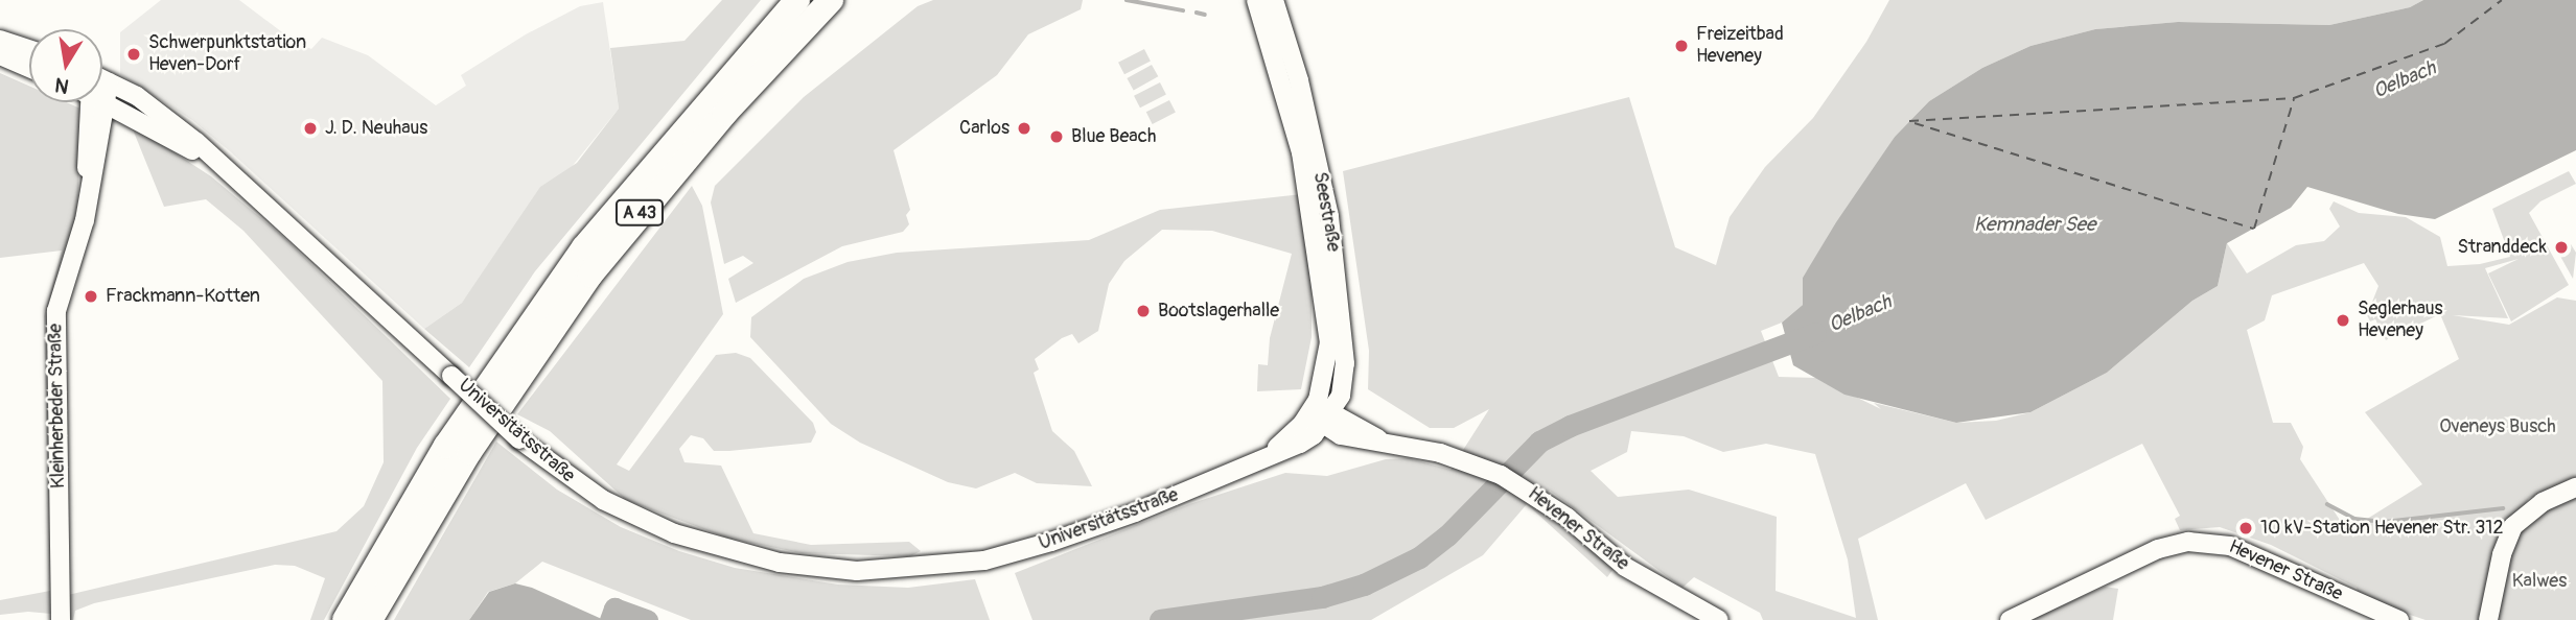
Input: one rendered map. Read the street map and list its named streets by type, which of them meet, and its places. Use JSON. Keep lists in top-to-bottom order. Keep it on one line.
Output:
{"streets":{"highway":["A 43"],"street":["Seestraße","Kleinherbeder Straße","Universitätsstraße","Hevener Straße"]},"crossings":[["Seestraße","Universitätsstraße"],["Seestraße","Hevener Straße"],["Universitätsstraße","Hevener Straße"]],"water":["Oelbach","Kemnader See"],"parks":["Oveneys Busch","Kalwes"],"places":["Freizeitbad Heveney","Schwerpunktstation Heven-Dorf","J. D. Neuhaus","Carlos","Blue Beach","Stranddeck","Frackmann-Kotten","Bootslagerhalle","Seglerhaus Heveney","10 kV-Station Hevener Str. 312"],"north":"bottom"}
